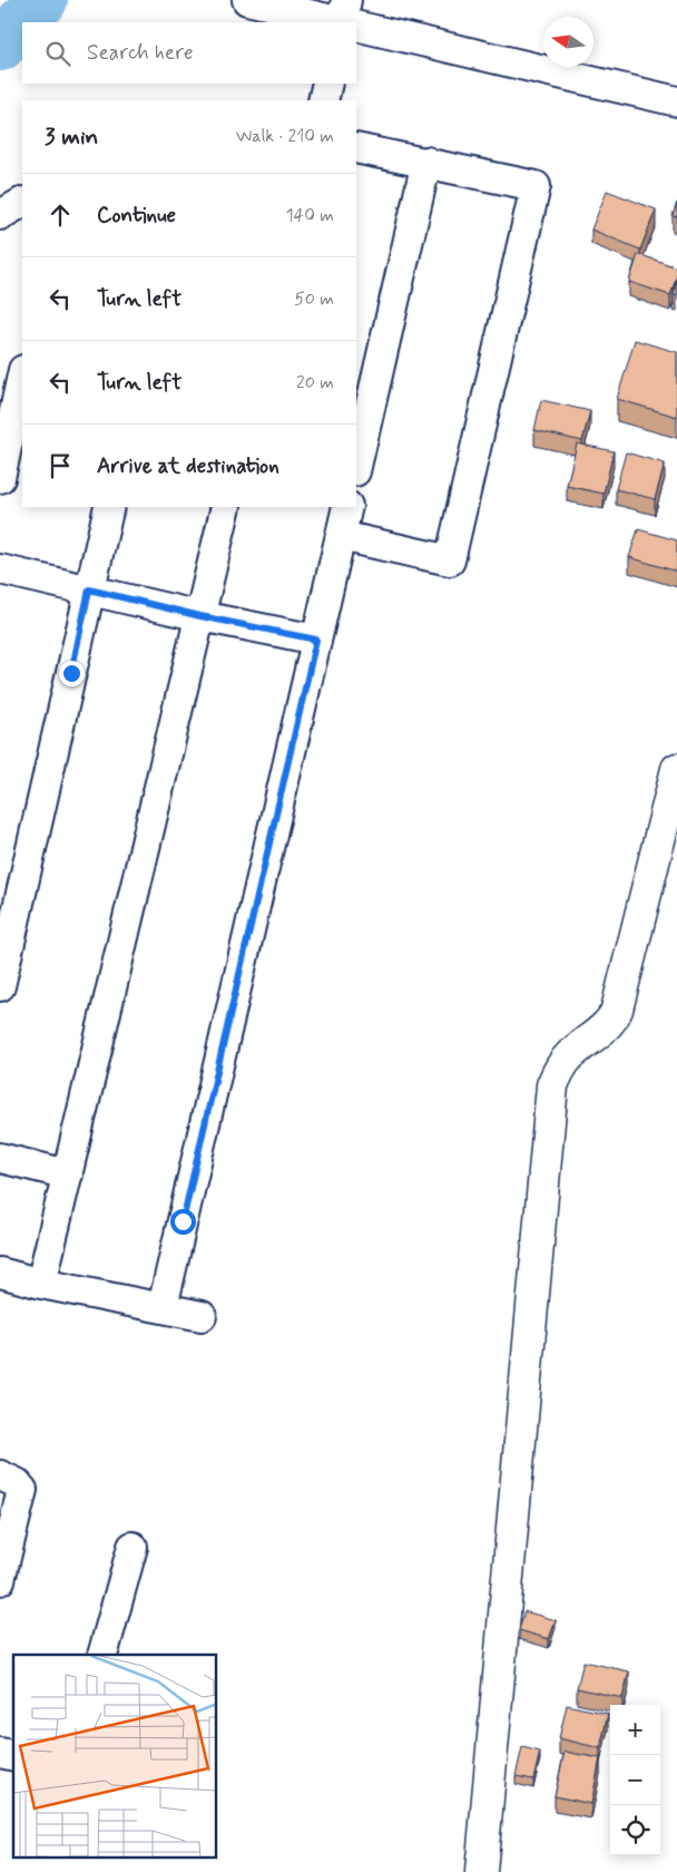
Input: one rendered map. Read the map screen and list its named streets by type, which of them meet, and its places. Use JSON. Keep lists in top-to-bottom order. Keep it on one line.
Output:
{"north":"left","page":{"search":"Search here","heading":["3 min","Walk · 210 m"],"list":[["Continue","140 m"],["Turn left","50 m"],["Turn left","20 m"],"Arrive at destination"],"map_buttons":["+","−"]}}
